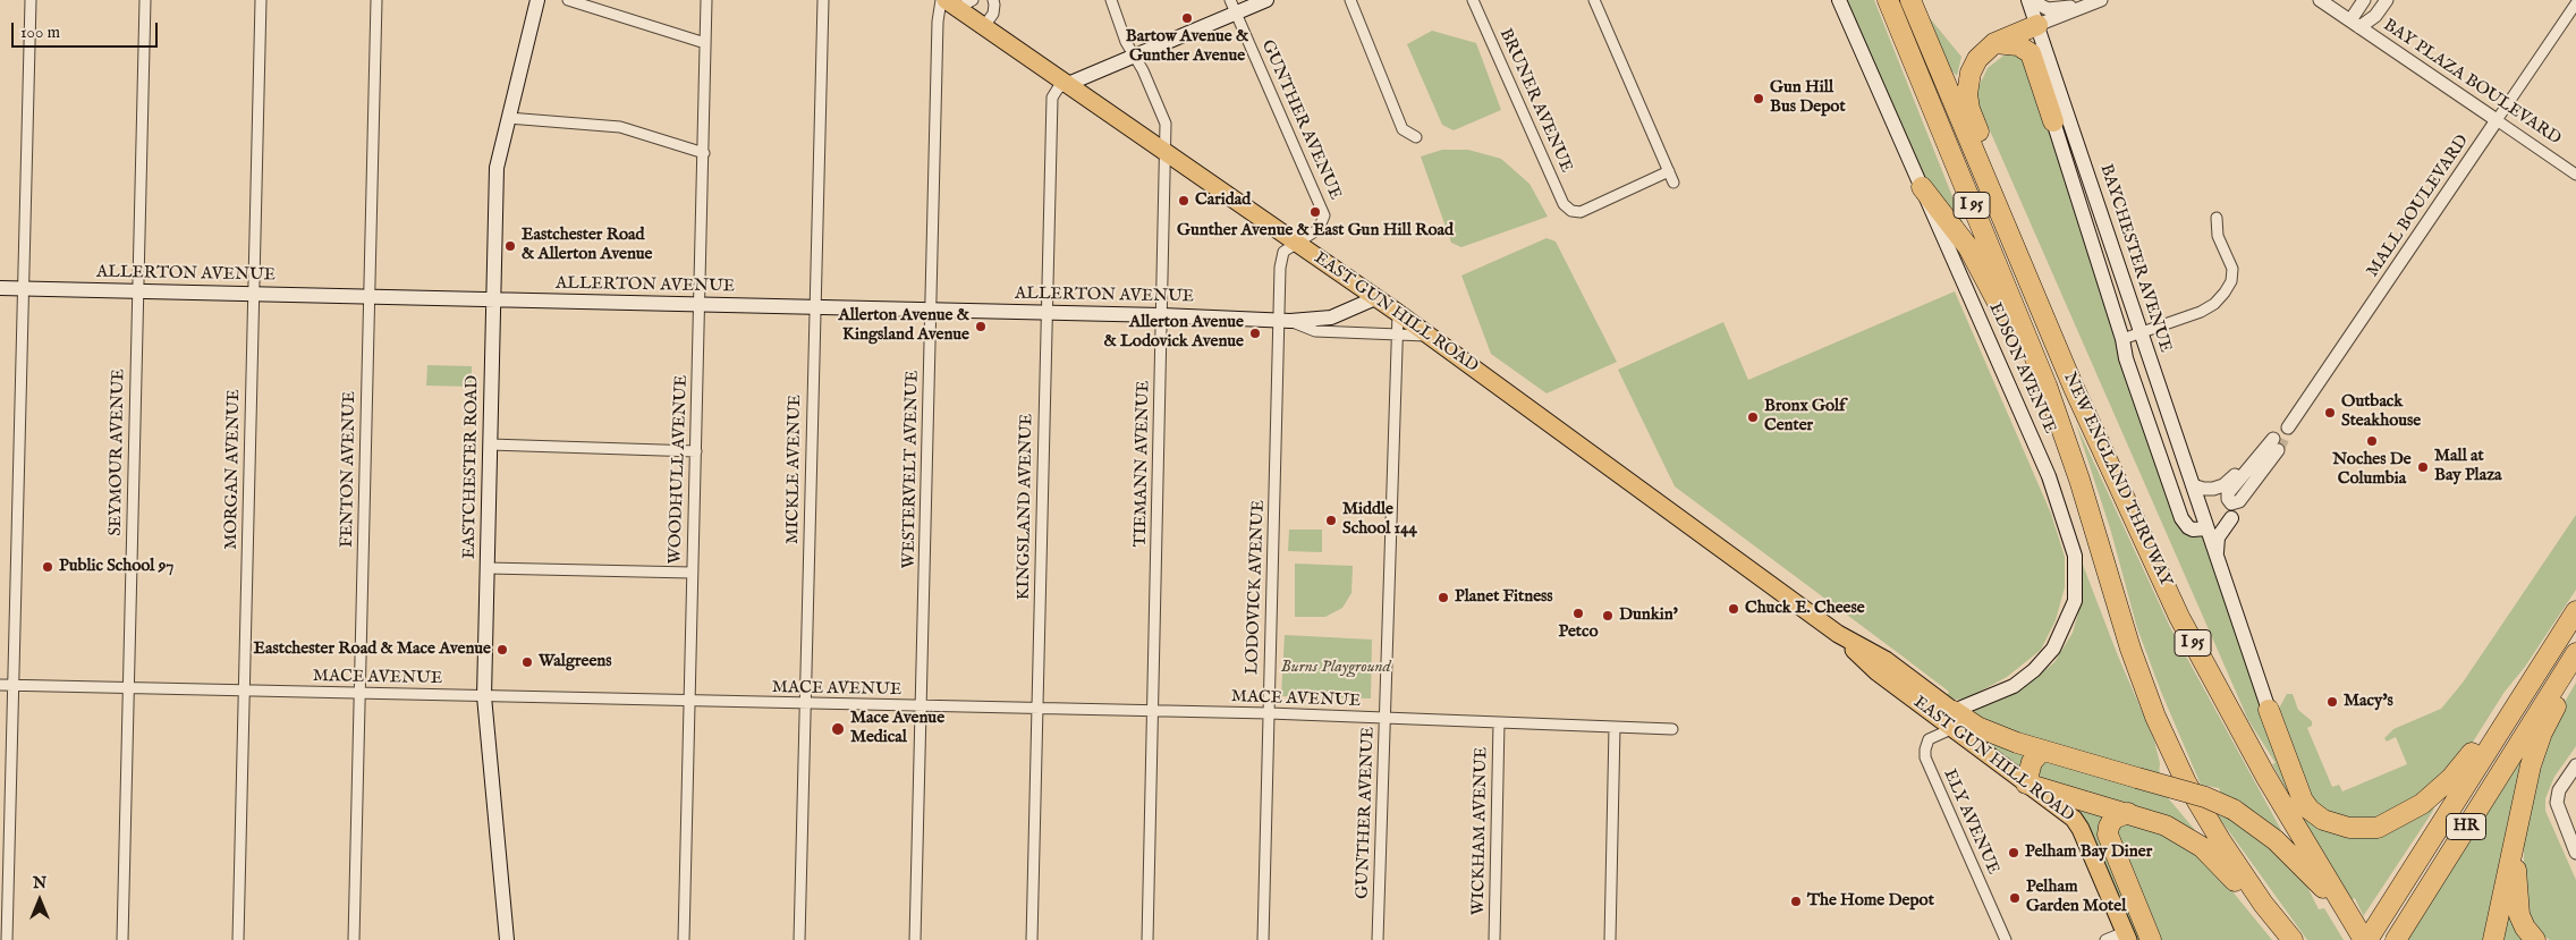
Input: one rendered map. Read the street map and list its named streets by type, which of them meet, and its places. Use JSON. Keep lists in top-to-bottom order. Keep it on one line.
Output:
{"streets":{"highway":["I 95","NEW ENGLAND THRUWAY","HR"],"main road":["BAYCHESTER AVENUE","ALLERTON AVENUE","EAST GUN HILL ROAD","EDSON AVENUE","EASTCHESTER ROAD"],"street":["BAY PLAZA BOULEVARD","BRUNER AVENUE","GUNTHER AVENUE","MALL BOULEVARD","SEYMOUR AVENUE","TIEMANN AVENUE","MORGAN AVENUE","FENTON AVENUE","WOODHULL AVENUE","MICKLE AVENUE","WESTERVELT AVENUE","KINGSLAND AVENUE","LODOVICK AVENUE","MACE AVENUE","ELY AVENUE","WICKHAM AVENUE"]},"crossings":[["BAY PLAZA BOULEVARD","MALL BOULEVARD"],["GUNTHER AVENUE","ALLERTON AVENUE"],["GUNTHER AVENUE","EAST GUN HILL ROAD"],["GUNTHER AVENUE","LODOVICK AVENUE"],["GUNTHER AVENUE","MACE AVENUE"],["ALLERTON AVENUE","EAST GUN HILL ROAD"],["ALLERTON AVENUE","SEYMOUR AVENUE"],["ALLERTON AVENUE","TIEMANN AVENUE"],["ALLERTON AVENUE","EASTCHESTER ROAD"],["ALLERTON AVENUE","MORGAN AVENUE"],["ALLERTON AVENUE","FENTON AVENUE"],["ALLERTON AVENUE","WOODHULL AVENUE"],["ALLERTON AVENUE","MICKLE AVENUE"],["ALLERTON AVENUE","WESTERVELT AVENUE"],["ALLERTON AVENUE","KINGSLAND AVENUE"],["ALLERTON AVENUE","LODOVICK AVENUE"],["EAST GUN HILL ROAD","EDSON AVENUE"],["EAST GUN HILL ROAD","TIEMANN AVENUE"],["EAST GUN HILL ROAD","KINGSLAND AVENUE"],["EAST GUN HILL ROAD","LODOVICK AVENUE"],["EAST GUN HILL ROAD","ELY AVENUE"],["EDSON AVENUE","ELY AVENUE"],["SEYMOUR AVENUE","MACE AVENUE"],["TIEMANN AVENUE","MACE AVENUE"],["EASTCHESTER ROAD","MACE AVENUE"],["MORGAN AVENUE","MACE AVENUE"],["FENTON AVENUE","MACE AVENUE"],["WOODHULL AVENUE","MACE AVENUE"],["MICKLE AVENUE","MACE AVENUE"],["WESTERVELT AVENUE","MACE AVENUE"],["NEW ENGLAND THRUWAY","HR"],["KINGSLAND AVENUE","MACE AVENUE"],["LODOVICK AVENUE","MACE AVENUE"],["MACE AVENUE","WICKHAM AVENUE"]],"parks":["Burns Playground"],"places":["Bartow Avenue & Gunther Avenue","Gun Hill Bus Depot","Caridad","Gunther Avenue & East Gun Hill Road","Eastchester Road & Allerton Avenue","Allerton Avenue & Kingsland Avenue","Allerton Avenue & Lodovick Avenue","Outback Steakhouse","Bronx Golf Center","Noches De Columbia","Mall at Bay Plaza","Middle School 144","Public School 97","Planet Fitness","Chuck E. Cheese","Petco","Dunkin'","Eastchester Road & Mace Avenue","Walgreens","Macy's","Mace Avenue Medical","Pelham Bay Diner","Pelham Garden Motel","The Home Depot"],"scale_bar":"100 m","north":"top"}
